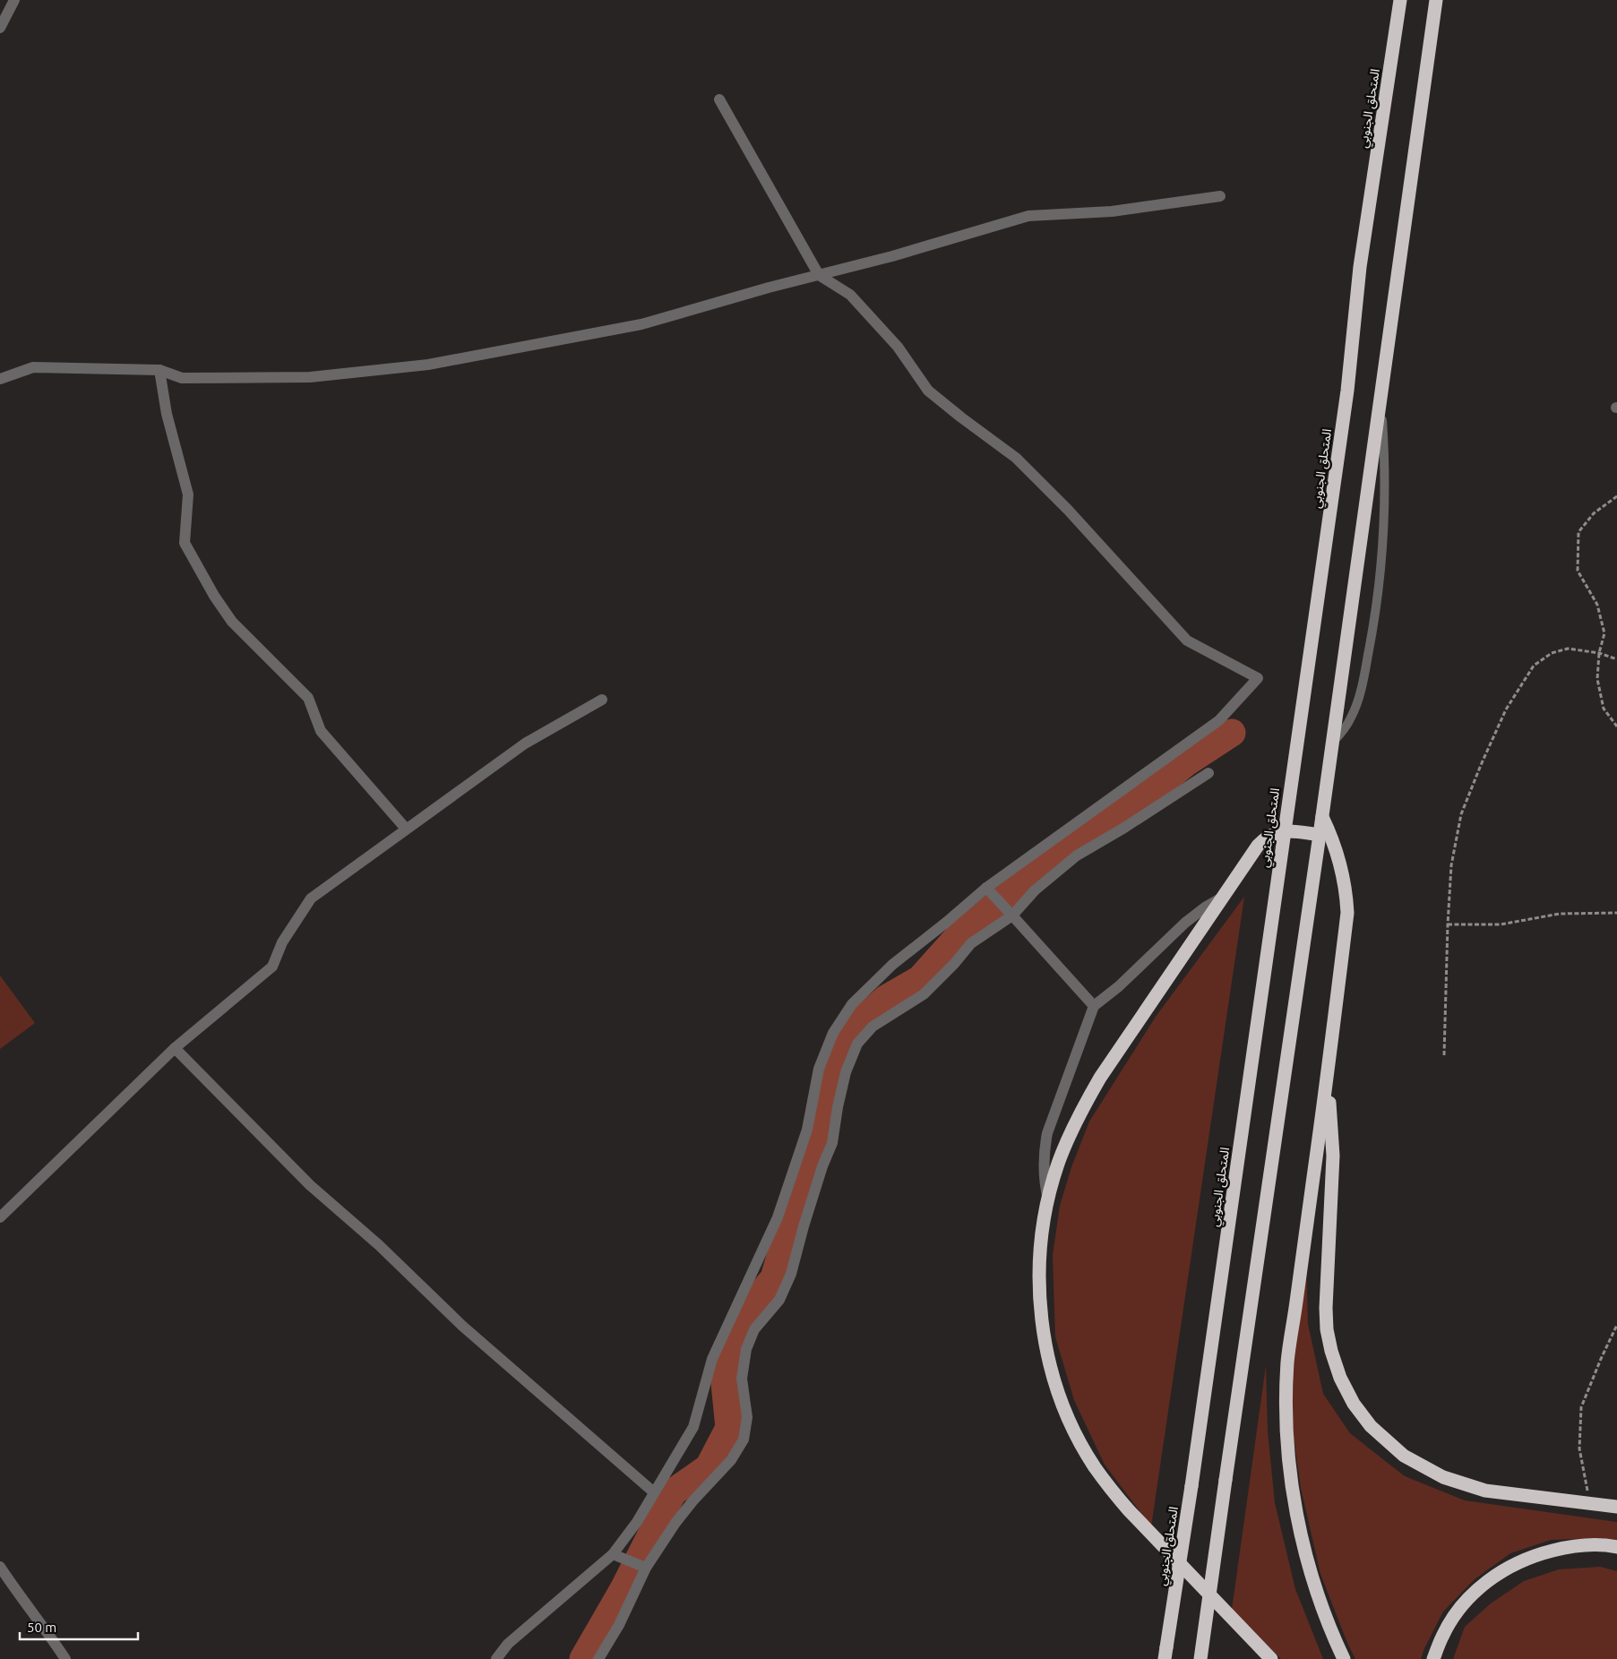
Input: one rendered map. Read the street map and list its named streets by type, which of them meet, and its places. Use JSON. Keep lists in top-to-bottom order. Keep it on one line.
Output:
{"streets":{"highway":["المتحلق الجنوبي"]},"scale_bar":"50 m"}
